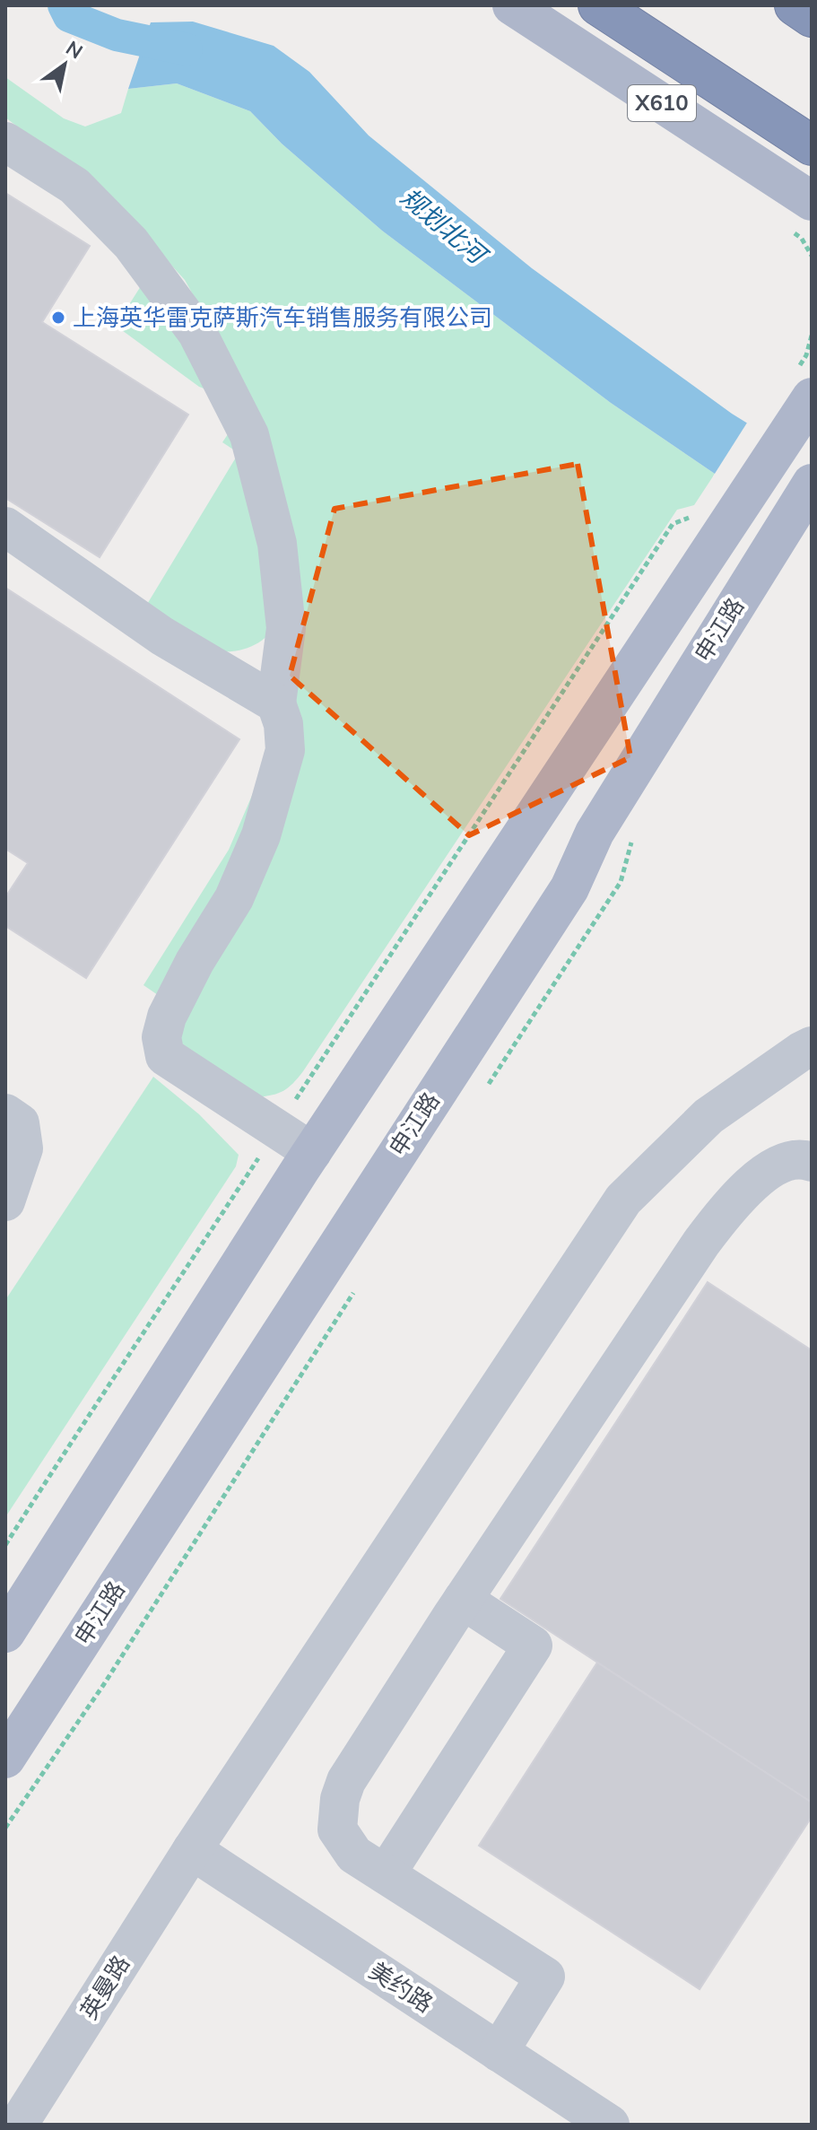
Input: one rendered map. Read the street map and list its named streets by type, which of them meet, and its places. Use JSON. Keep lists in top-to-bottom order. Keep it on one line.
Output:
{"streets":{"highway":["X610"],"main road":["申江路"],"street":["英曼路","美约路"]},"crossings":[["英曼路","美约路"]],"water":["规划北河"],"places":["上海英华雷克萨斯汽车销售服务有限公司"],"north":"top right"}
